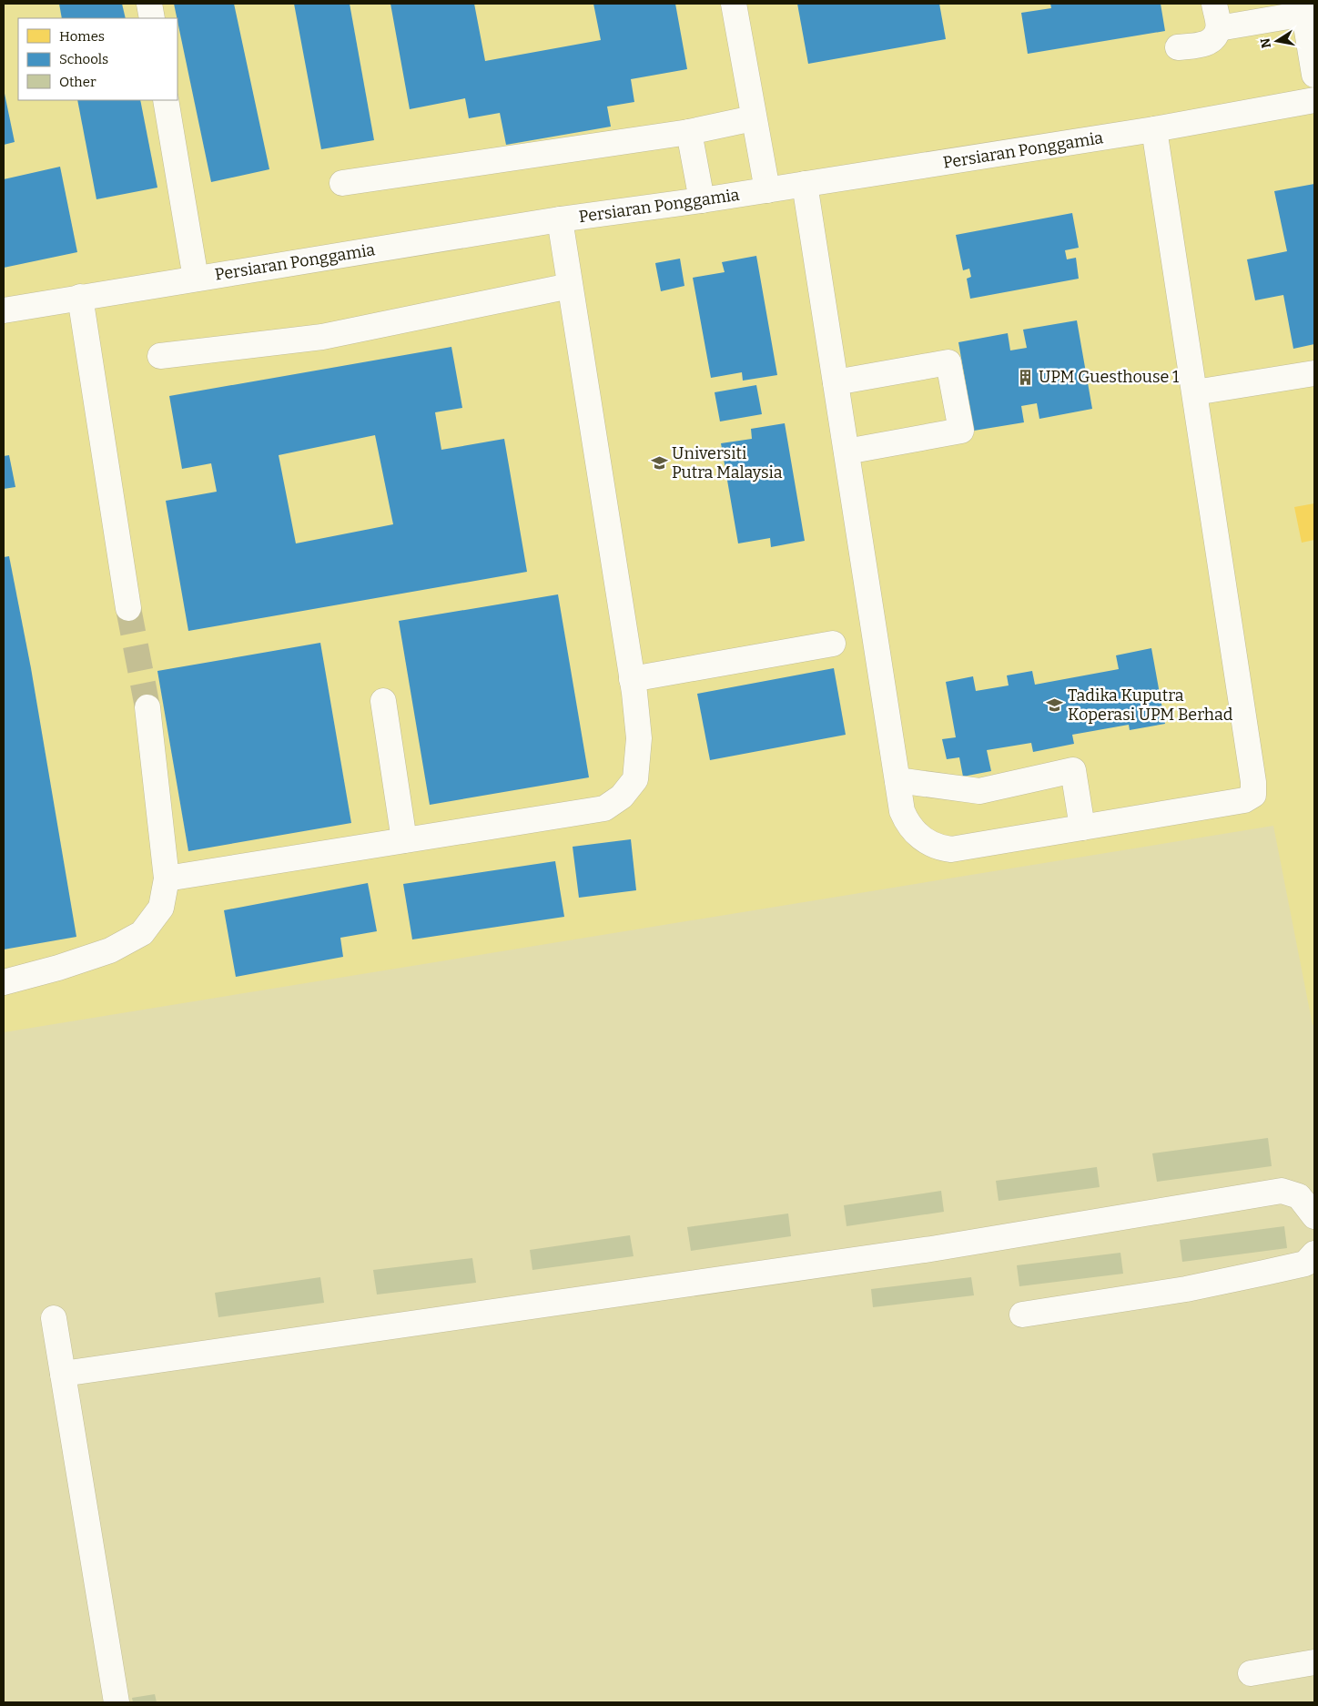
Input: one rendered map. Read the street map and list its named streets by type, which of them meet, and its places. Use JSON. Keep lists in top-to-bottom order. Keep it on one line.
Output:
{"streets":{"street":["Persiaran Ponggamia"]},"places":{"building":["UPM Guesthouse 1"],"school or university":["Universiti Putra Malaysia","Tadika Kuputra Koperasi UPM Berhad"]},"legend":["Homes","Schools","Other"],"north":"left"}
